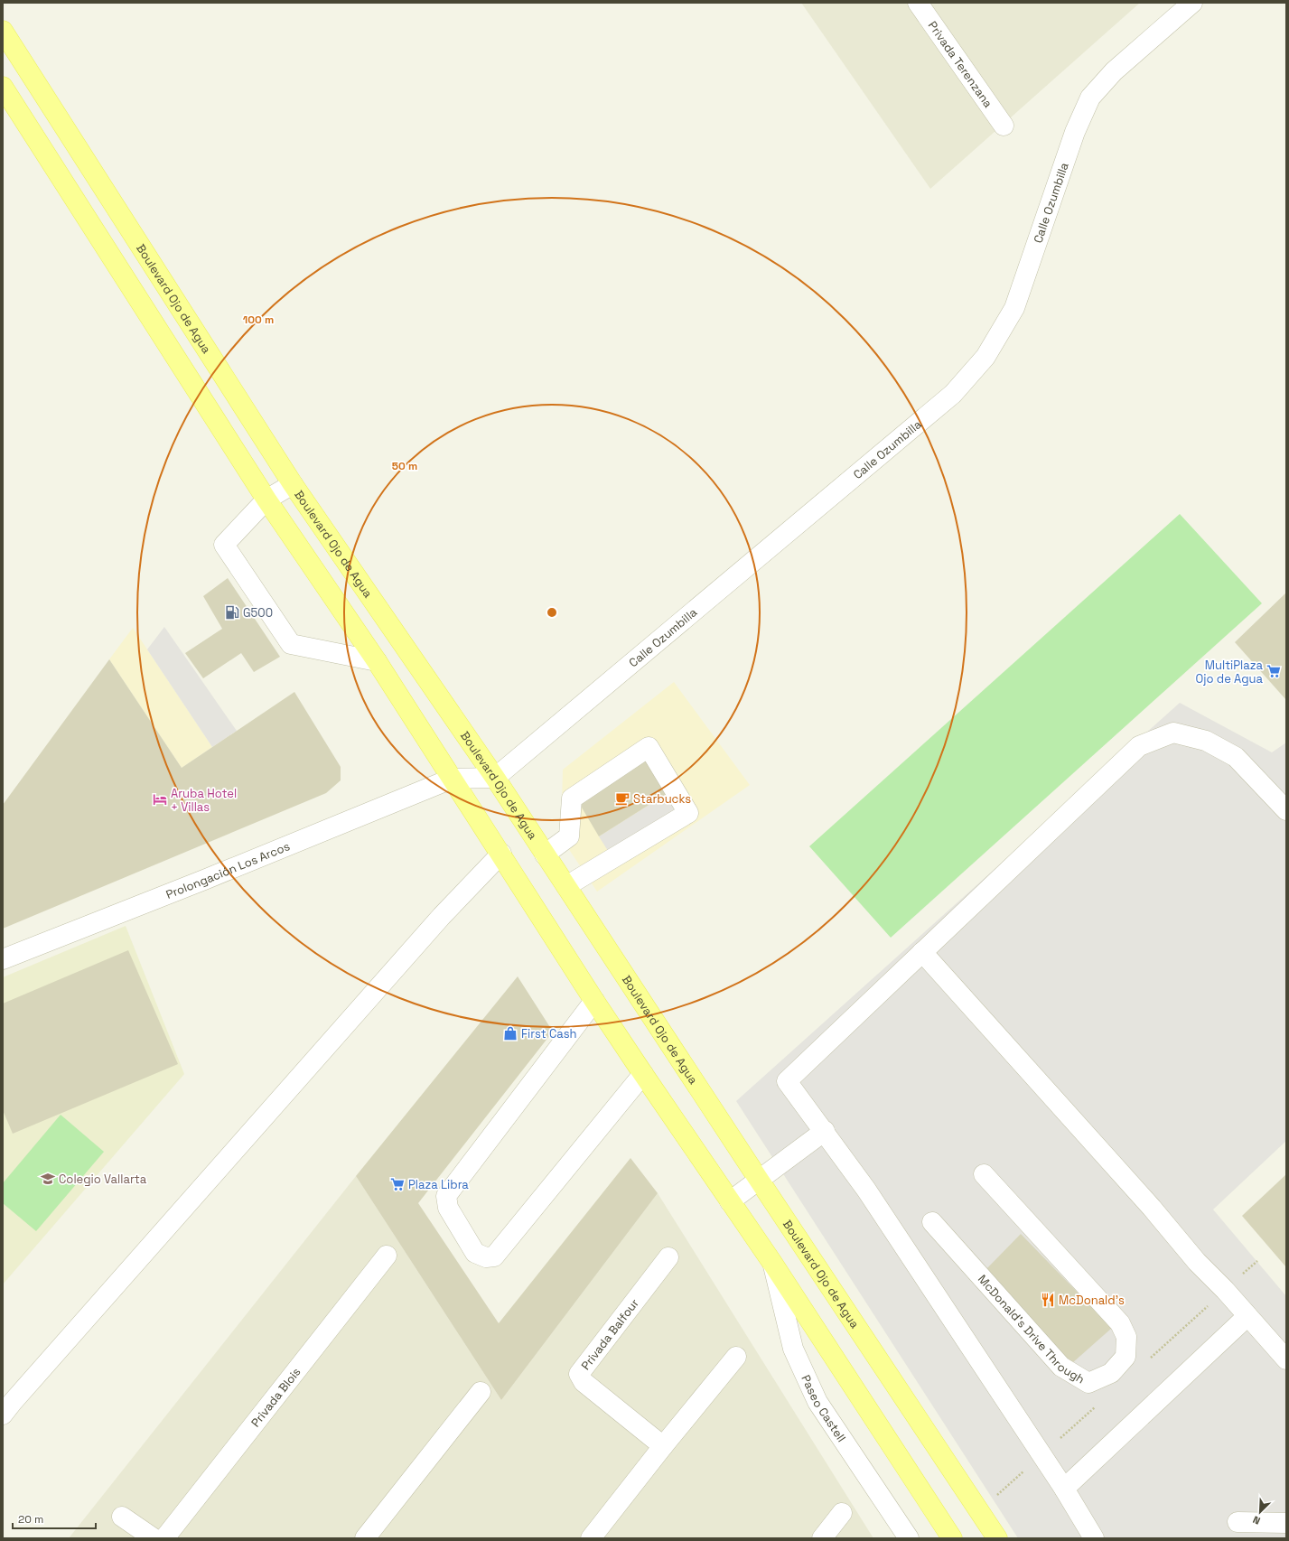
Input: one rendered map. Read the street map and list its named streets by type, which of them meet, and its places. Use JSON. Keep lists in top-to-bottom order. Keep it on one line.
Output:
{"streets":{"main road":["Boulevard Ojo de Agua"],"street":["Privada Terenzana","Calle Ozumbilla","Prolongación Los Arcos","McDonald's Drive Through","Privada Balfour","Privada Blois","Paseo Castell"]},"crossings":[["Calle Ozumbilla","Boulevard Ojo de Agua"]],"places":{"fuel station":["G500"],"supermarket":["MultiPlaza Ojo de Agua","Plaza Libra"],"cafe":["Starbucks"],"hotel":["Aruba Hotel + Villas"],"shop":["First Cash"],"school or university":["Colegio Vallarta"],"restaurant":["McDonald's"]},"scale_bar":"20 m","north":"bottom left","rings":["100 m","50 m"]}
